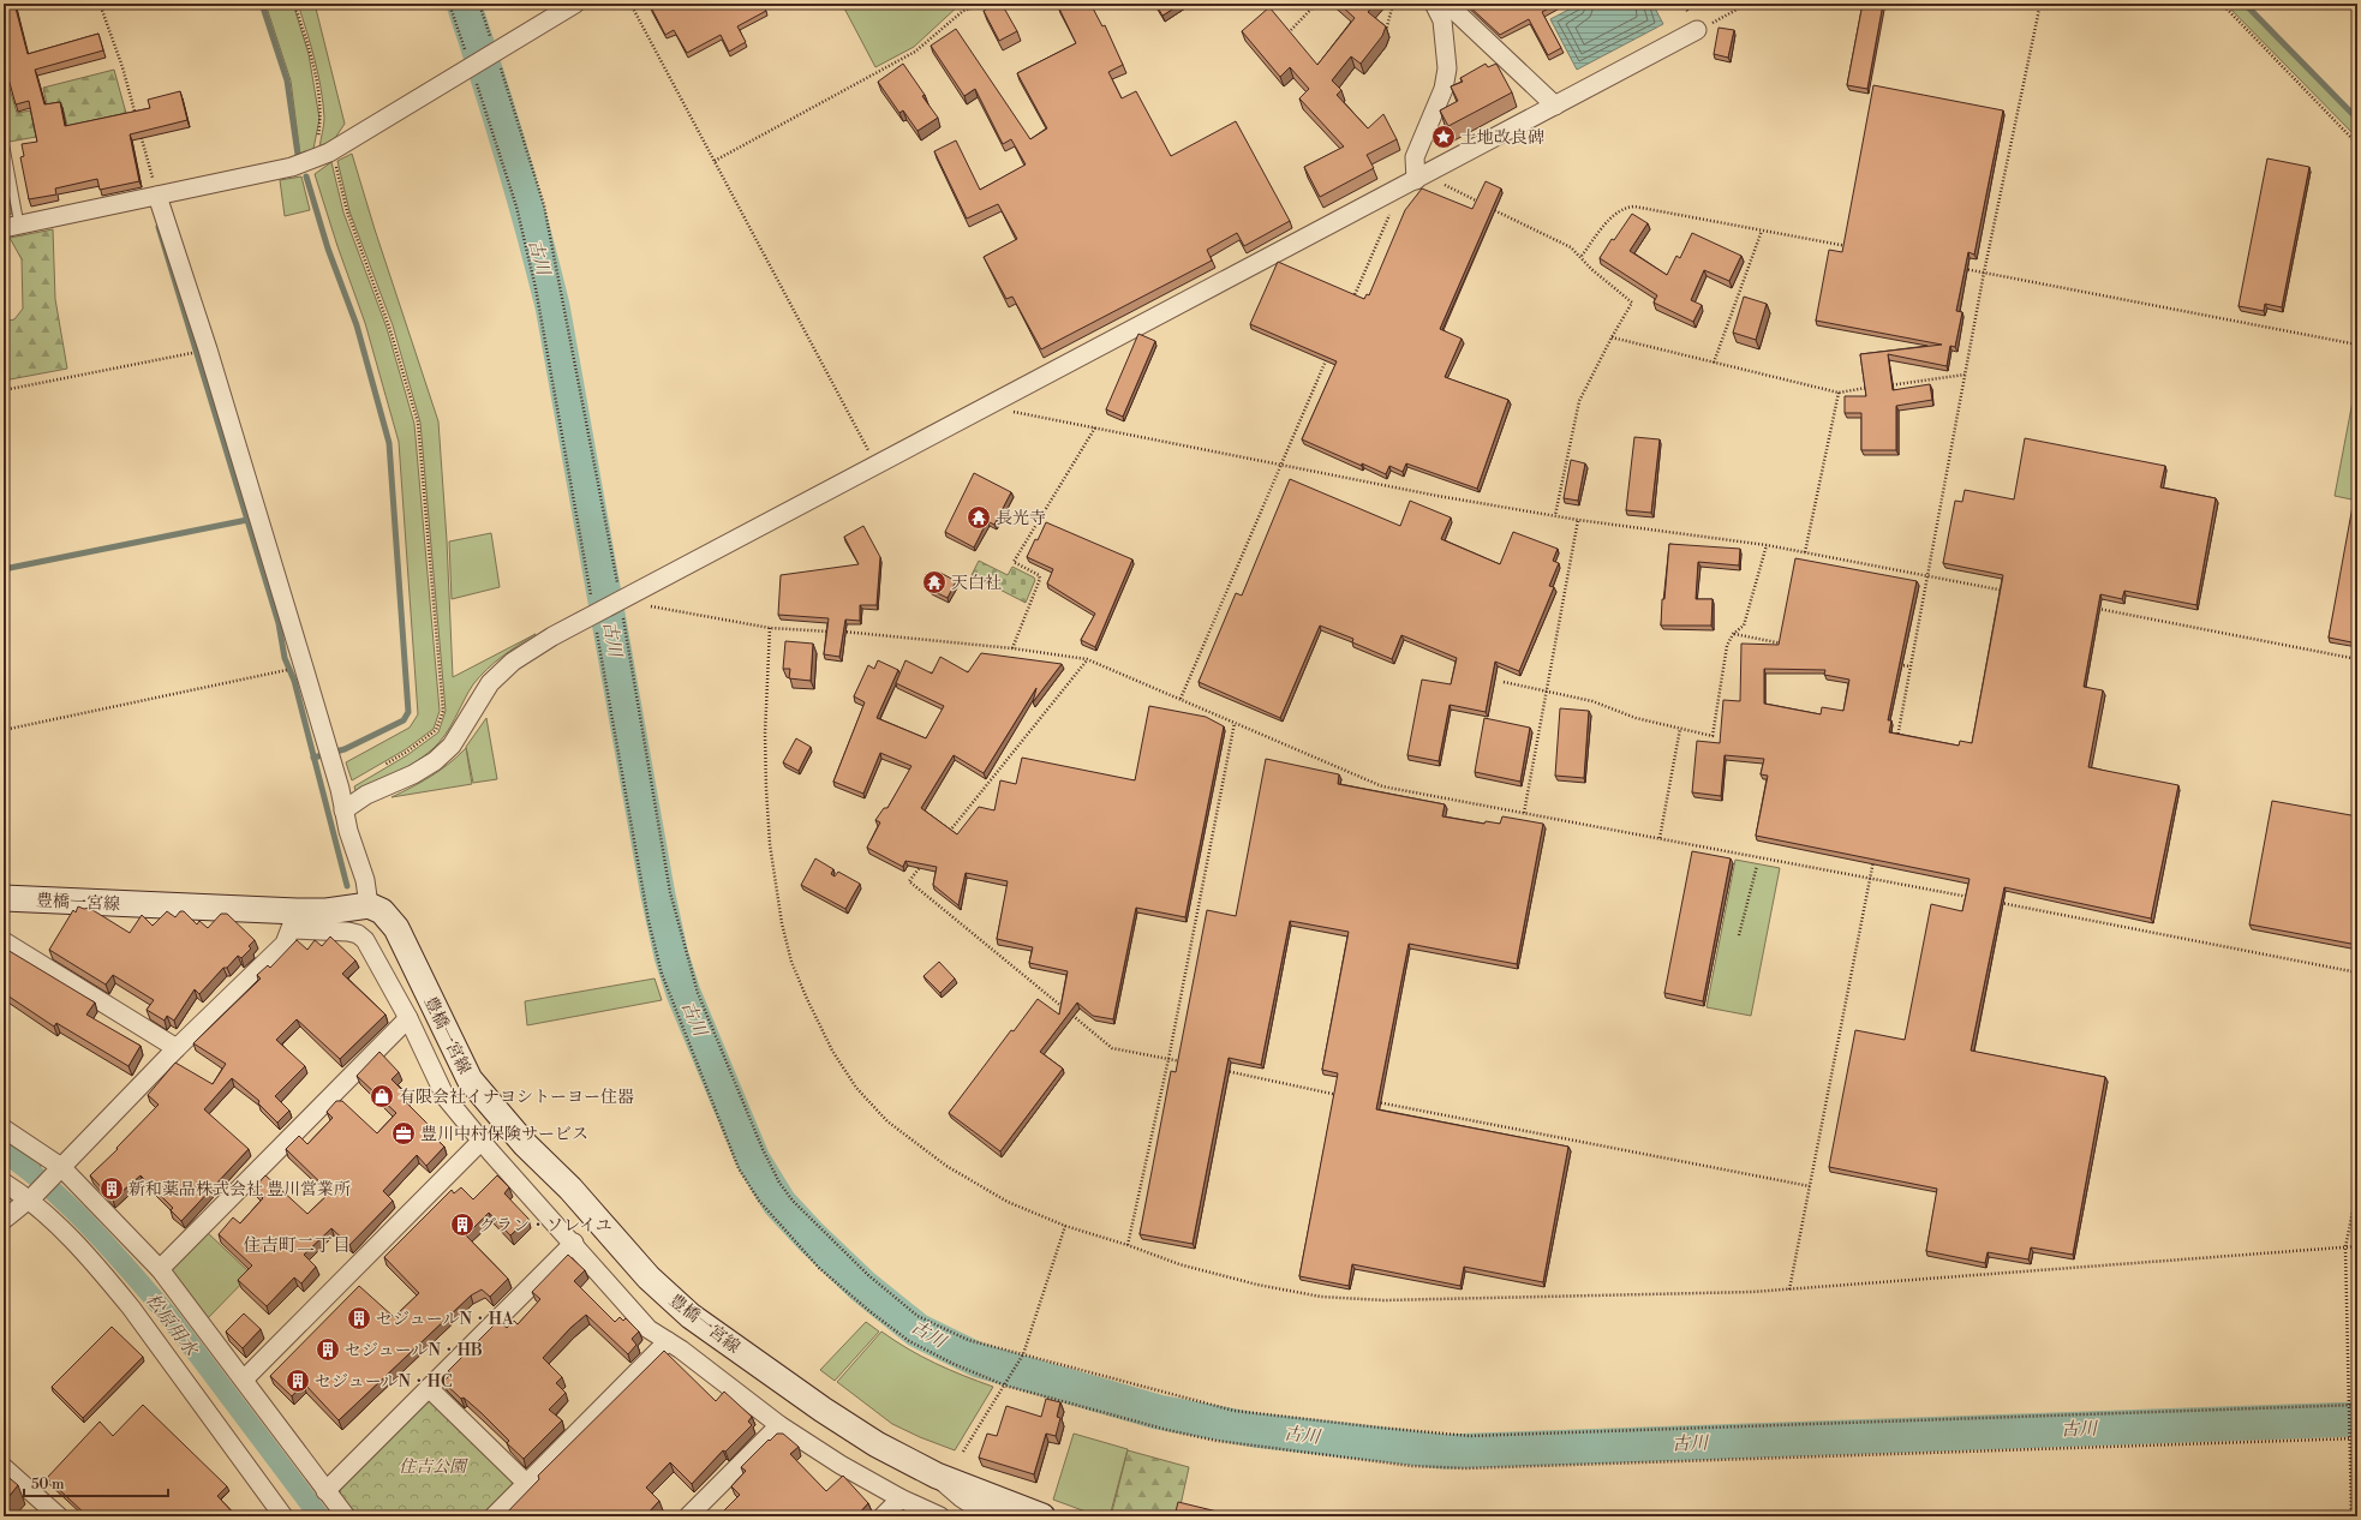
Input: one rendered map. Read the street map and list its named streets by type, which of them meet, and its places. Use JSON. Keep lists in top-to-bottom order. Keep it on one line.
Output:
{"streets":{"main road":["豊橋一宮線"]},"districts":["住吉町二丁目"],"water":["古川","松原用水"],"parks":["住吉公園"],"places":{"place":["土地改良碑"],"temple":["長光寺","天白社"],"shop":["有限会社イナヨシトーヨー住器"],"office":["豊川中村保険サービス"],"building":["新和薬品株式会社 豊川営業所","グラン・ソレイユ","セジュールN・HA","セジュールN・HB","セジュールN・HC"]},"scale_bar":"50 m"}
